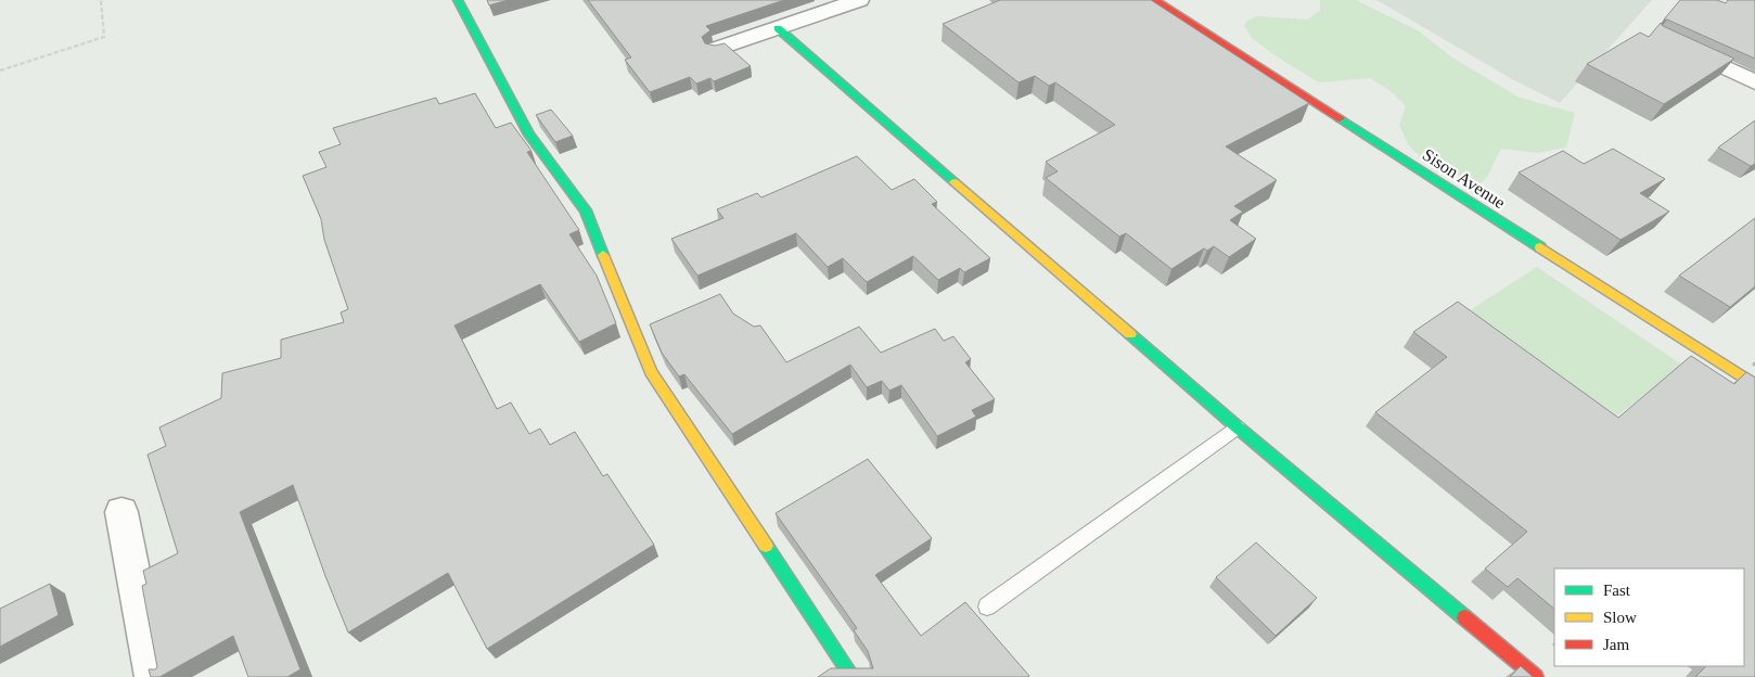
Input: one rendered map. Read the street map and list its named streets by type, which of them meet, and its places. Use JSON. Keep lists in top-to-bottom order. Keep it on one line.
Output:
{"streets":{"street":["Sison Avenue"]},"legend":["Fast","Slow","Jam"]}
